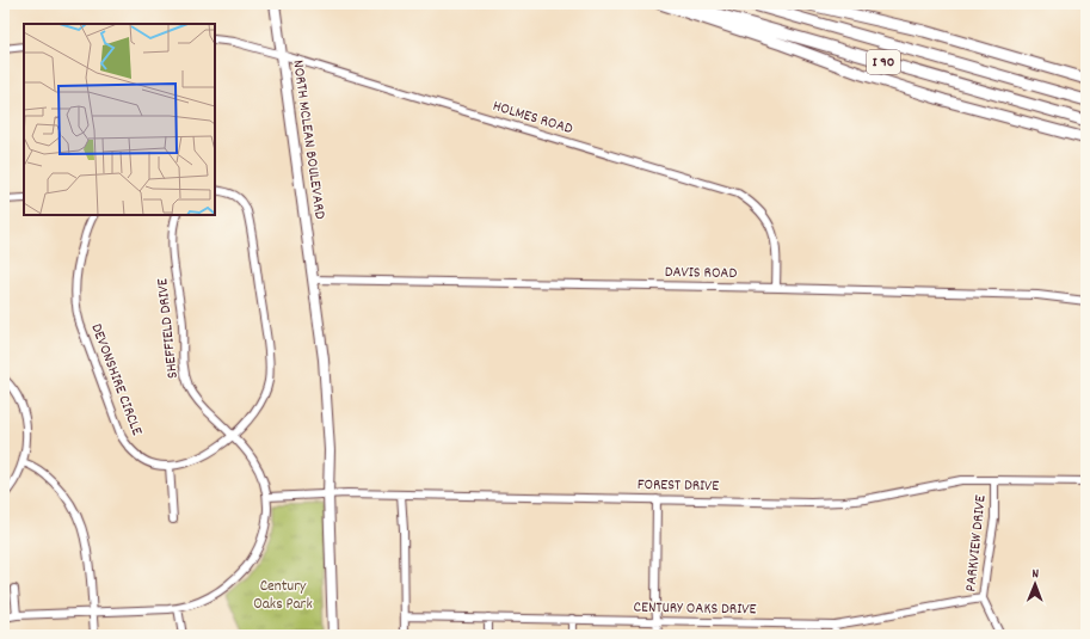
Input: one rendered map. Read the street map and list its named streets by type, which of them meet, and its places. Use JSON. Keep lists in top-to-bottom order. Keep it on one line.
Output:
{"streets":{"highway":["I 90"],"main road":["NORTH MCLEAN BOULEVARD"],"street":["HOLMES ROAD","DAVIS ROAD","SHEFFIELD DRIVE","DEVONSHIRE CIRCLE","FOREST DRIVE","PARKVIEW DRIVE","CENTURY OAKS DRIVE"]},"crossings":[["HOLMES ROAD","NORTH MCLEAN BOULEVARD"],["HOLMES ROAD","DAVIS ROAD"],["NORTH MCLEAN BOULEVARD","DAVIS ROAD"],["NORTH MCLEAN BOULEVARD","FOREST DRIVE"],["SHEFFIELD DRIVE","DEVONSHIRE CIRCLE"],["SHEFFIELD DRIVE","FOREST DRIVE"],["FOREST DRIVE","PARKVIEW DRIVE"],["PARKVIEW DRIVE","CENTURY OAKS DRIVE"]],"parks":["Century Oaks Park"],"north":"top"}
